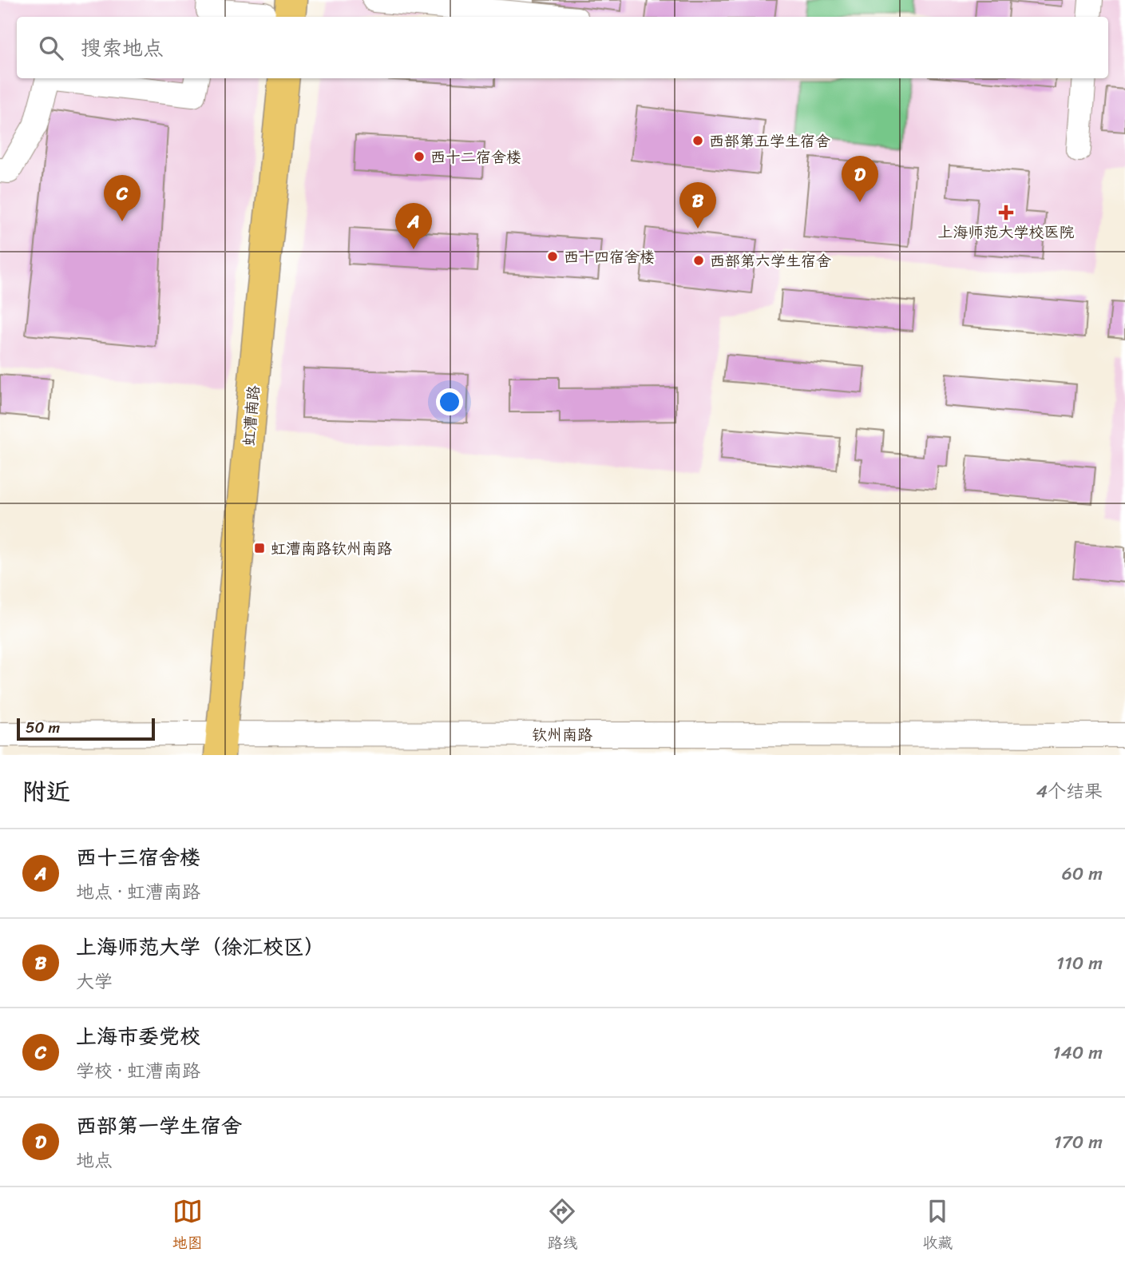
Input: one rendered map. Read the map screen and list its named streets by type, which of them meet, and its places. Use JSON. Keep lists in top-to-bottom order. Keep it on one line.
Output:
{"streets":{"main road":["虹漕南路"],"street":["钦州南路"]},"crossings":[["虹漕南路","钦州南路"]],"places":{"other":["西部第五学生宿舍","西十二宿舍楼","西十四宿舍楼","西部第六学生宿舍"],"health":["上海师范大学校医院"],"transit":["虹漕南路钦州南路"]},"scale_bar":"50 m","page":{"search":"搜索地点","pins":["D","C","B","A"],"scale":"50 m","heading":["附近","4个结果"],"list":[{"mark":"A","name":"西十三宿舍楼","note":"地点 · 虹漕南路","value":"60 m"},{"mark":"B","name":"上海师范大学（徐汇校区）","note":"大学","value":"110 m"},{"mark":"C","name":"上海市委党校","note":"学校 · 虹漕南路","value":"140 m"},{"mark":"D","name":"西部第一学生宿舍","note":"地点","value":"170 m"}],"nav":["地图","路线","收藏"]}}
